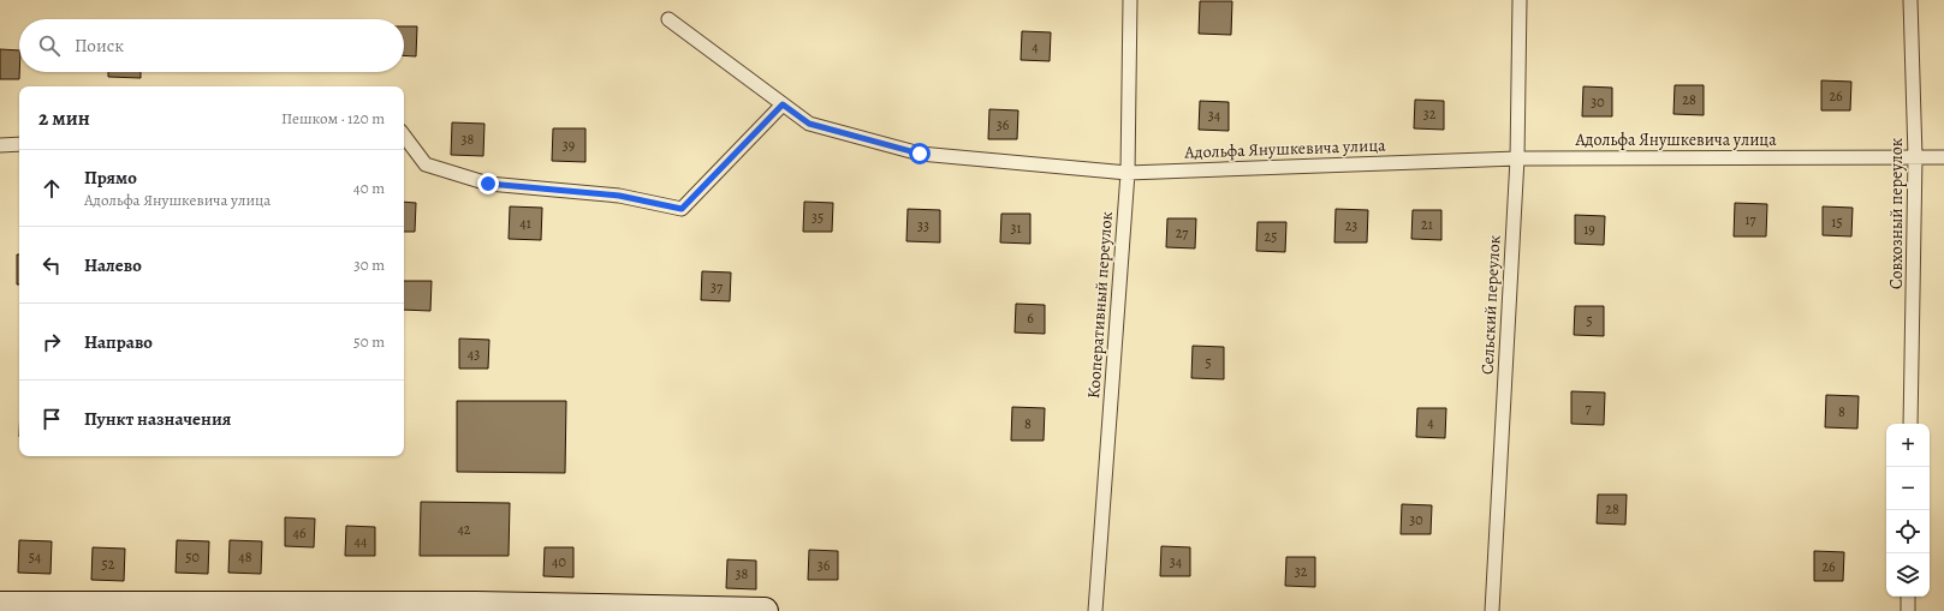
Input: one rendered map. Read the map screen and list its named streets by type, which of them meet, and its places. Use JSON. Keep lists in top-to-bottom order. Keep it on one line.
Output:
{"streets":{"lane":["Адольфа Янушкевича улица","Совхозный переулок","Кооперативный переулок","Сельский переулок"]},"crossings":[["Адольфа Янушкевича улица","Совхозный переулок"],["Адольфа Янушкевича улица","Кооперативный переулок"],["Адольфа Янушкевича улица","Сельский переулок"]],"house_numbers":["4","26","28","30","32","34","36","38","39","35","17","15","41","21","33","23","31","19","27","25","37","6","5","43","5","7","8","4","8","28","30","42","46","44","54","50","48","40","34","52","36","26","32","38"],"page":{"search":"Поиск","heading":["2 мин","Пешком · 120 m"],"list":[["Прямо","Адольфа Янушкевича улица","40 m"],["Налево","30 m"],["Направо","50 m"],"Пункт назначения"],"map_buttons":["+","−"]}}
